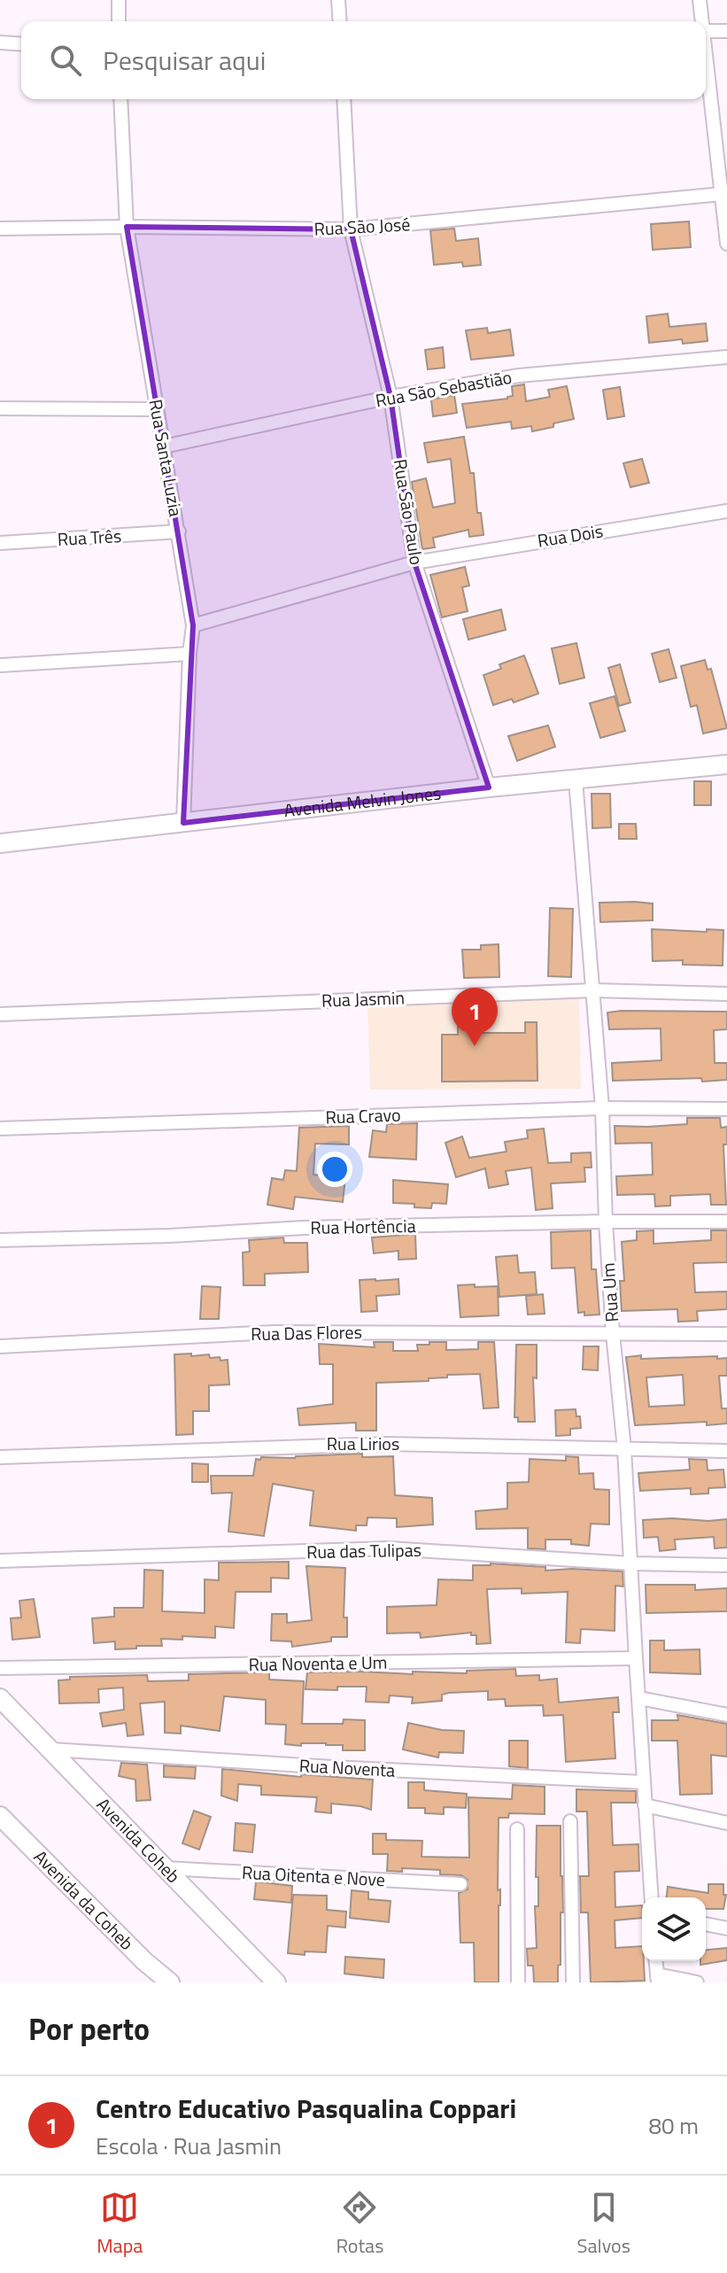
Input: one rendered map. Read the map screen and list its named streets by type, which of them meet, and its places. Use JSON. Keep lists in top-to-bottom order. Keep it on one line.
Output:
{"streets":{"main road":["Avenida Melvin Jones","Avenida Coheb","Avenida da Coheb"],"street":["Rua São José","Rua São Sebastião","Rua Santa Luzia","Rua São Paulo","Rua Dois","Rua Três","Rua Jasmin","Rua Cravo","Rua Hortência","Rua Um","Rua Das Flores","Rua Lirios","Rua das Tulipas","Rua Noventa e Um","Rua Noventa","Rua Oitenta e Nove"]},"crossings":[["Rua São José","Rua Santa Luzia"],["Rua São José","Rua São Paulo"],["Rua São Sebastião","Rua Santa Luzia"],["Rua São Sebastião","Rua São Paulo"],["Rua Santa Luzia","Rua Dois"],["Rua Santa Luzia","Rua Três"],["Rua Santa Luzia","Avenida Melvin Jones"],["Rua São Paulo","Rua Dois"],["Rua São Paulo","Avenida Melvin Jones"],["Avenida Melvin Jones","Rua Um"],["Rua Jasmin","Rua Um"],["Rua Cravo","Rua Um"],["Rua Hortência","Rua Um"],["Rua Um","Rua Das Flores"],["Rua Um","Rua Lirios"],["Rua Um","Rua das Tulipas"],["Rua Um","Rua Noventa e Um"],["Rua Um","Rua Noventa"],["Rua Noventa","Avenida Coheb"],["Avenida Coheb","Rua Oitenta e Nove"]],"page":{"search":"Pesquisar aqui","pins":"1","heading":"Por perto","list":[{"mark":"1","name":"Centro Educativo Pasqualina Coppari","note":"Escola · Rua Jasmin","value":"80 m"}],"nav":["Mapa","Rotas","Salvos"]}}
